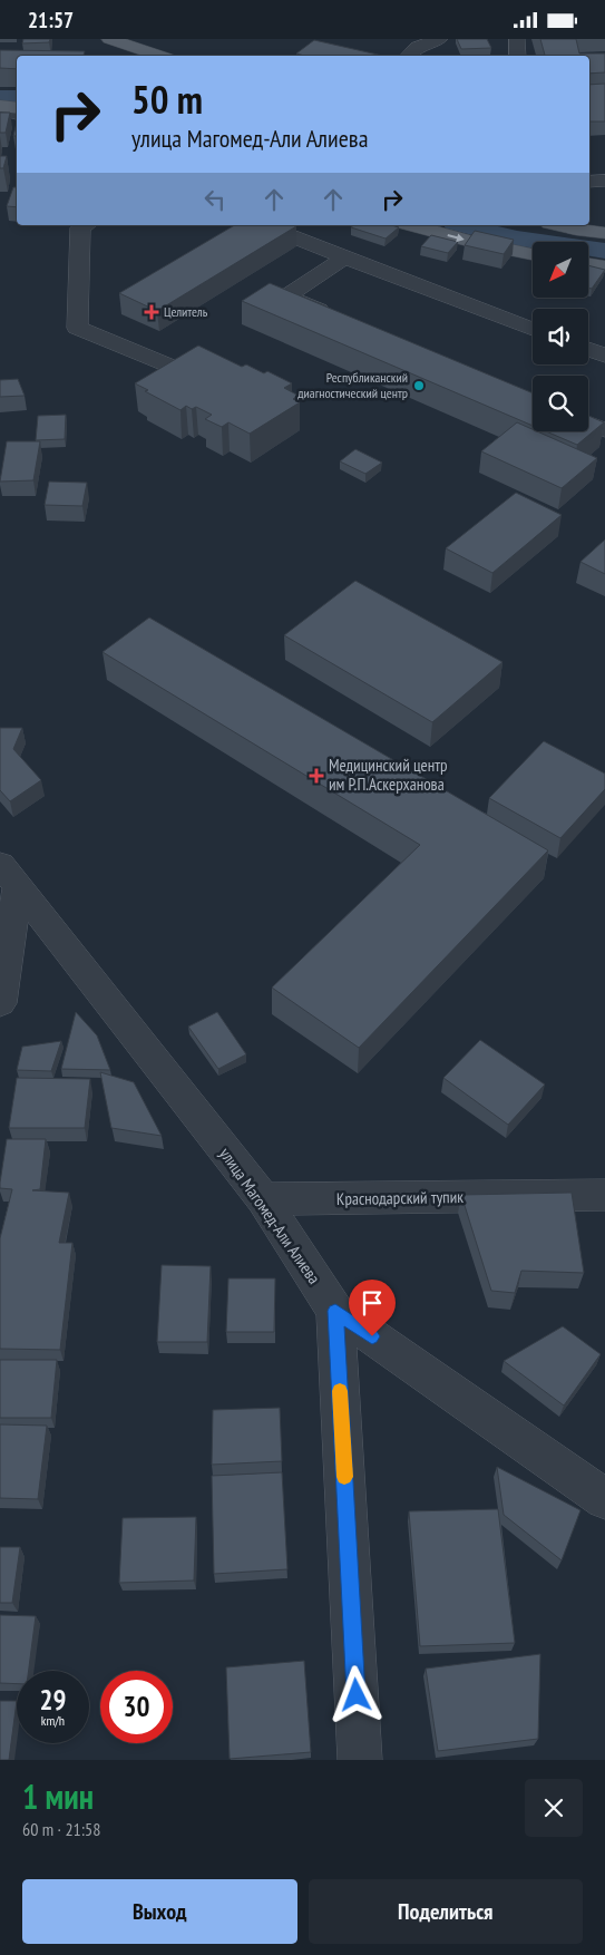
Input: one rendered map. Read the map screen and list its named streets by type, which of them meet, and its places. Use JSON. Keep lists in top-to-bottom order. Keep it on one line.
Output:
{"streets":{"street":["Краснодарский тупик","улица Магомед-Али Алиева"]},"crossings":[["Краснодарский тупик","улица Магомед-Али Алиева"]],"places":{"health":["Целитель","Медицинский центр им Р.П.Аскерханова"],"other":["Республиканский диагностический центр"]},"north":"bottom left","page":{"status":"21:57","turn":["50 m","улица Магомед-Али Алиева"],"speed":"29 km/h","limit":"30","heading":["1 мин","60 m · 21:58"],"buttons":["Выход","Поделиться"]}}
